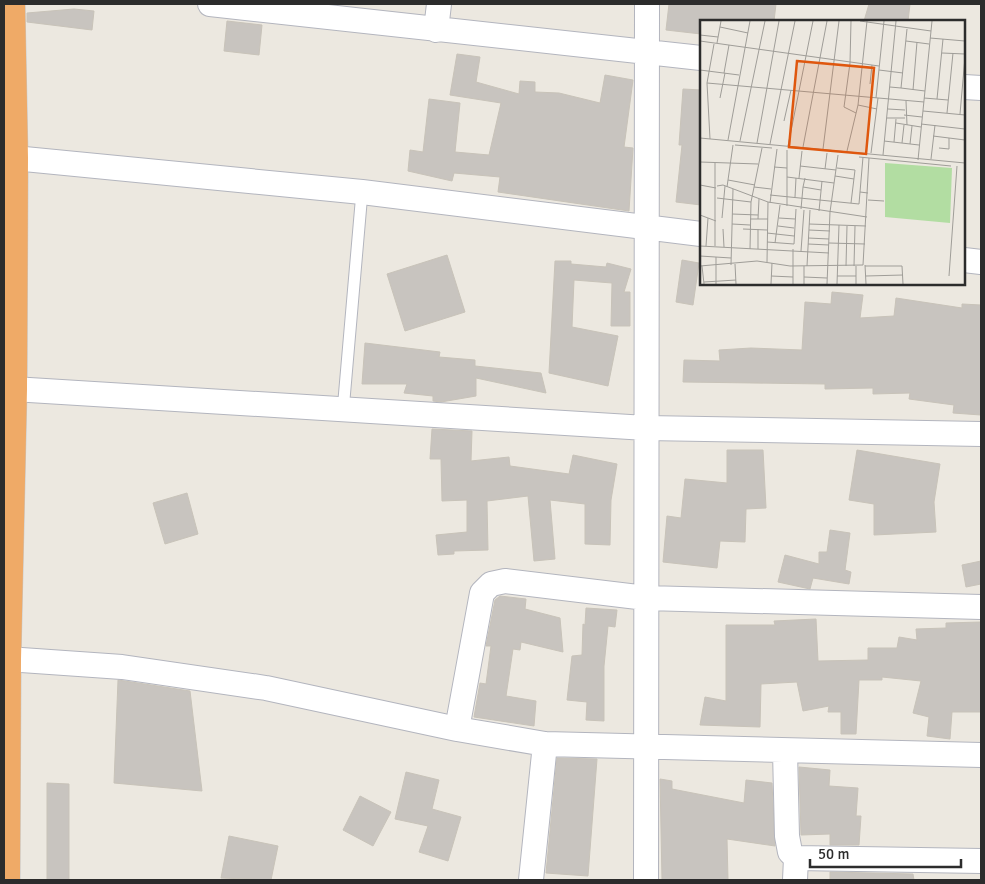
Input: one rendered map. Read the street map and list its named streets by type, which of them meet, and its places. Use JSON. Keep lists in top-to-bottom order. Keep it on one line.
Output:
{"scale_bar":"50 m"}
